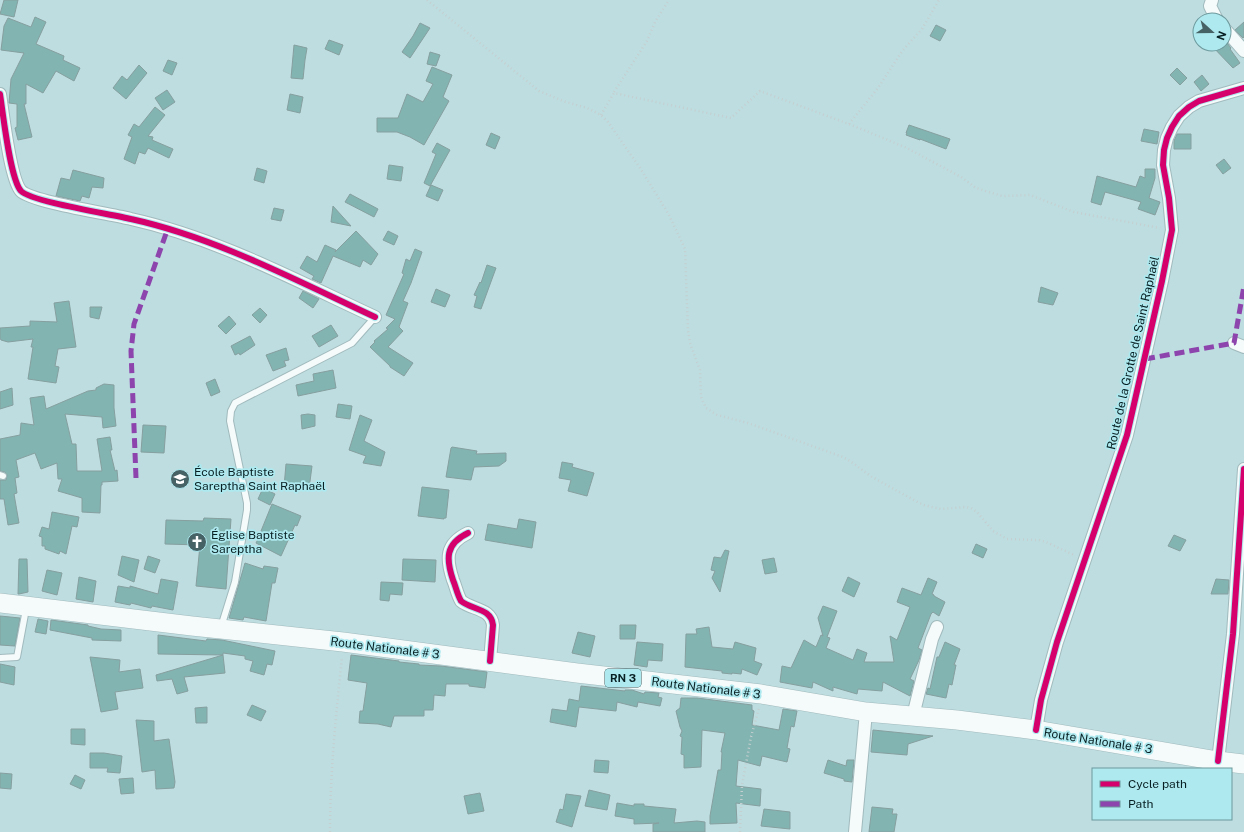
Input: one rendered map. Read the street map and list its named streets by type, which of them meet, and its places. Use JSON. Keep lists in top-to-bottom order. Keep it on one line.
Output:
{"streets":{"main road":["Route Nationale # 3","RN 3"],"street":["Route de la Grotte de Saint Raphaël"]},"crossings":[["Route de la Grotte de Saint Raphaël","Route Nationale # 3"]],"places":{"school or university":["École Baptiste Sareptha Saint Raphaël"],"church":["Église Baptiste Sareptha"]},"legend":["Cycle path","Path"],"north":"right"}
